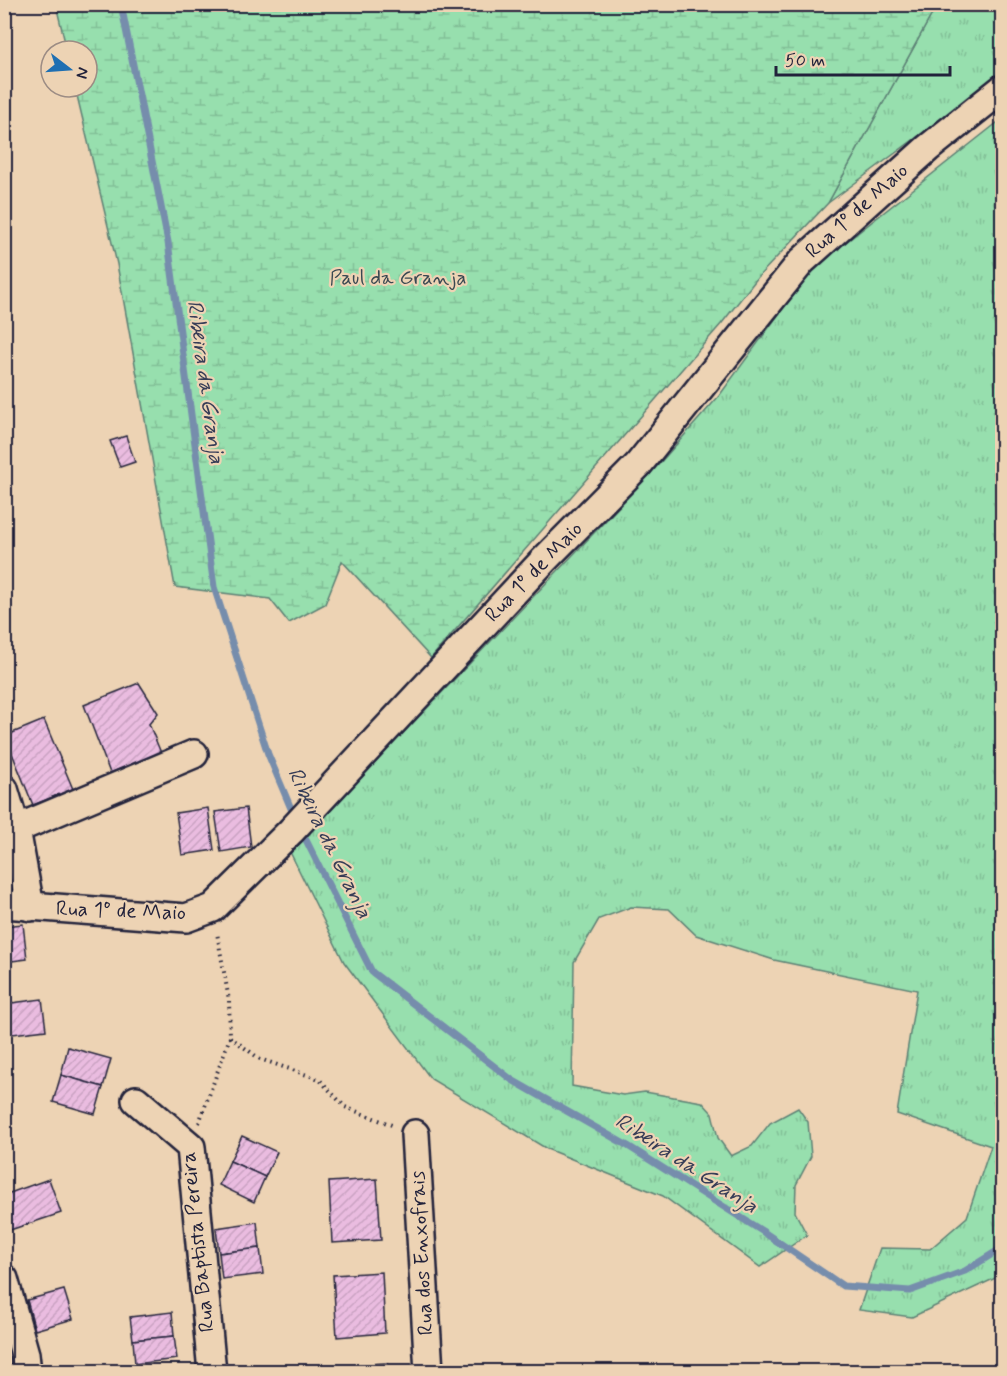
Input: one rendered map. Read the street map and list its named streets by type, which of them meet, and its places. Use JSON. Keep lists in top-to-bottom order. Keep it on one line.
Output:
{"streets":{"street":["Rua 1º de Maio","Rua Baptista Pereira","Rua dos Enxofrais"]},"water":["Ribeira da Granja"],"parks":["Paul da Granja"],"scale_bar":"50 m","north":"right"}
